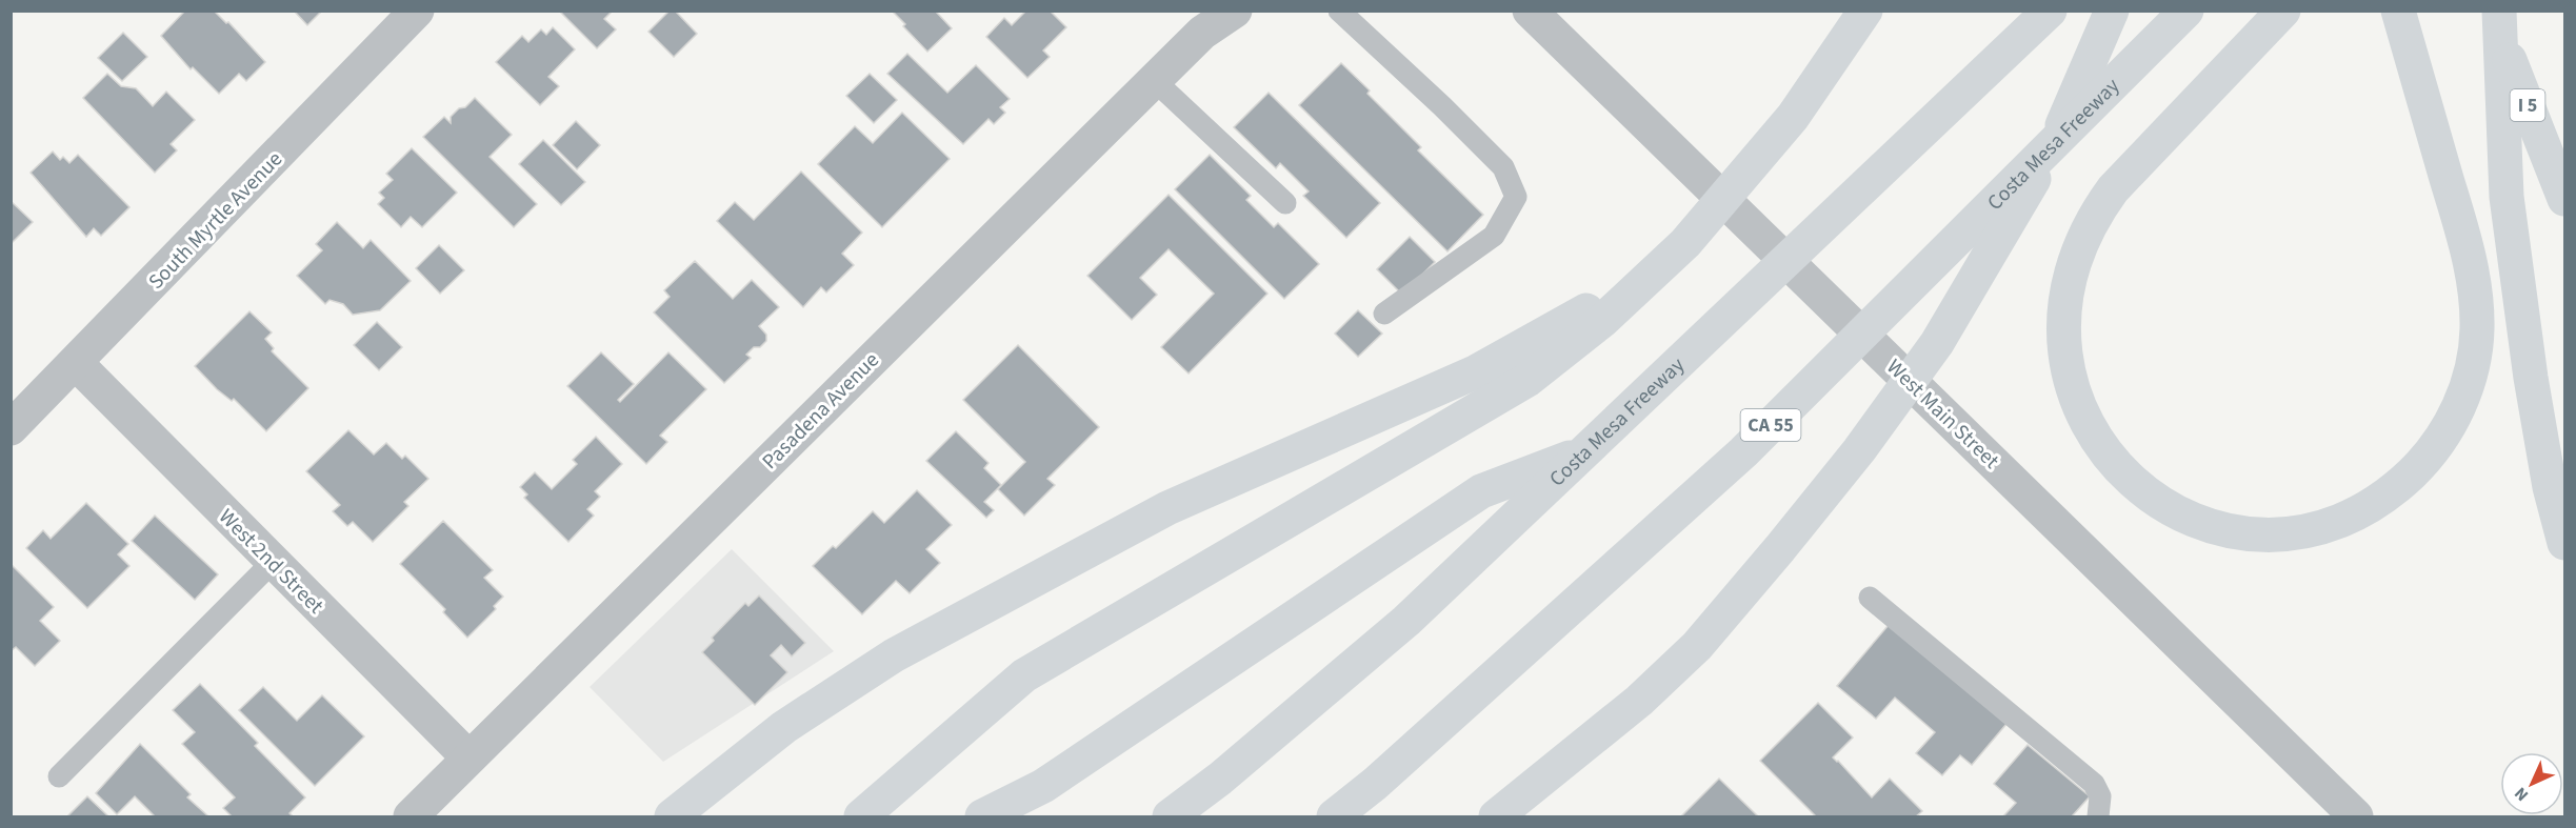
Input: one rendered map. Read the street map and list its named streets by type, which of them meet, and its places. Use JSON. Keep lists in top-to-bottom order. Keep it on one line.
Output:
{"streets":{"highway":["I 5","Costa Mesa Freeway","CA 55"],"street":["South Myrtle Avenue","Pasadena Avenue","West Main Street","West 2nd Street"]},"crossings":[["South Myrtle Avenue","West 2nd Street"],["Pasadena Avenue","West 2nd Street"]],"north":"bottom left"}
